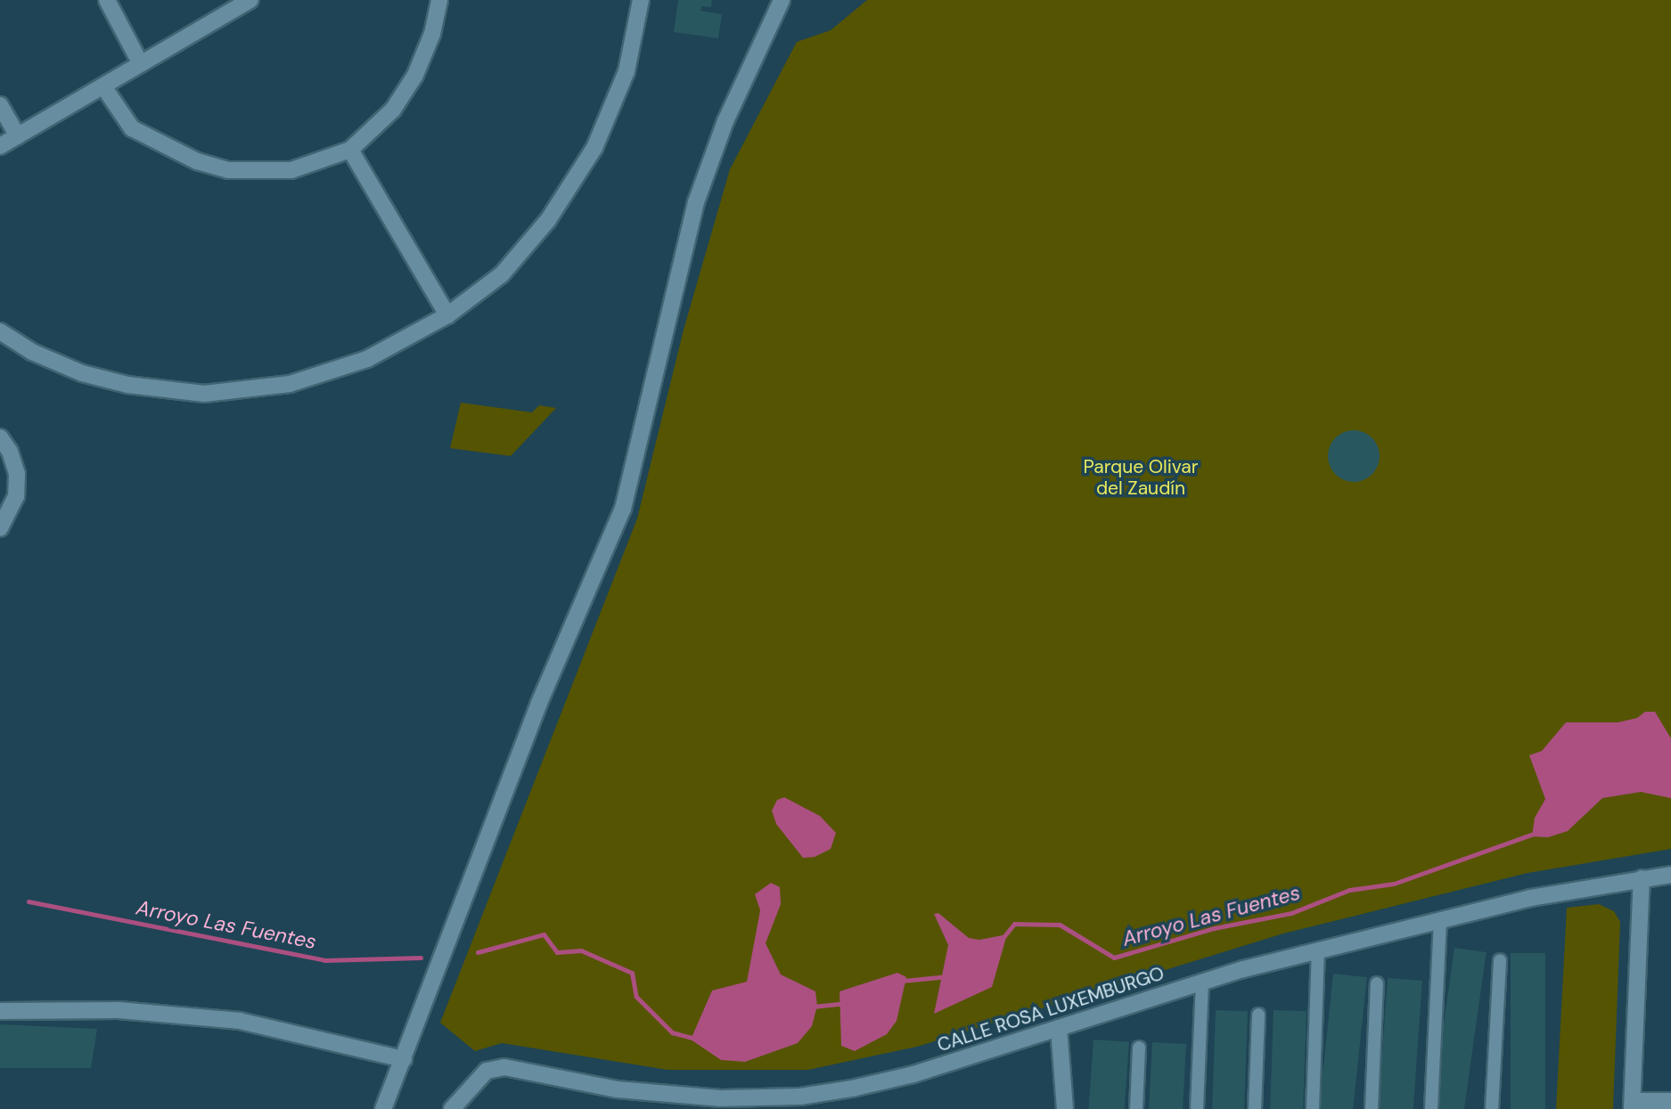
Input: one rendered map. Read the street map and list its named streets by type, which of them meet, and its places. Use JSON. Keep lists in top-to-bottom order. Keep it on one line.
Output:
{"streets":{"street":["CALLE ROSA LUXEMBURGO"]},"water":["Arroyo Las Fuentes"],"parks":["Parque Olivar del Zaudín"]}
